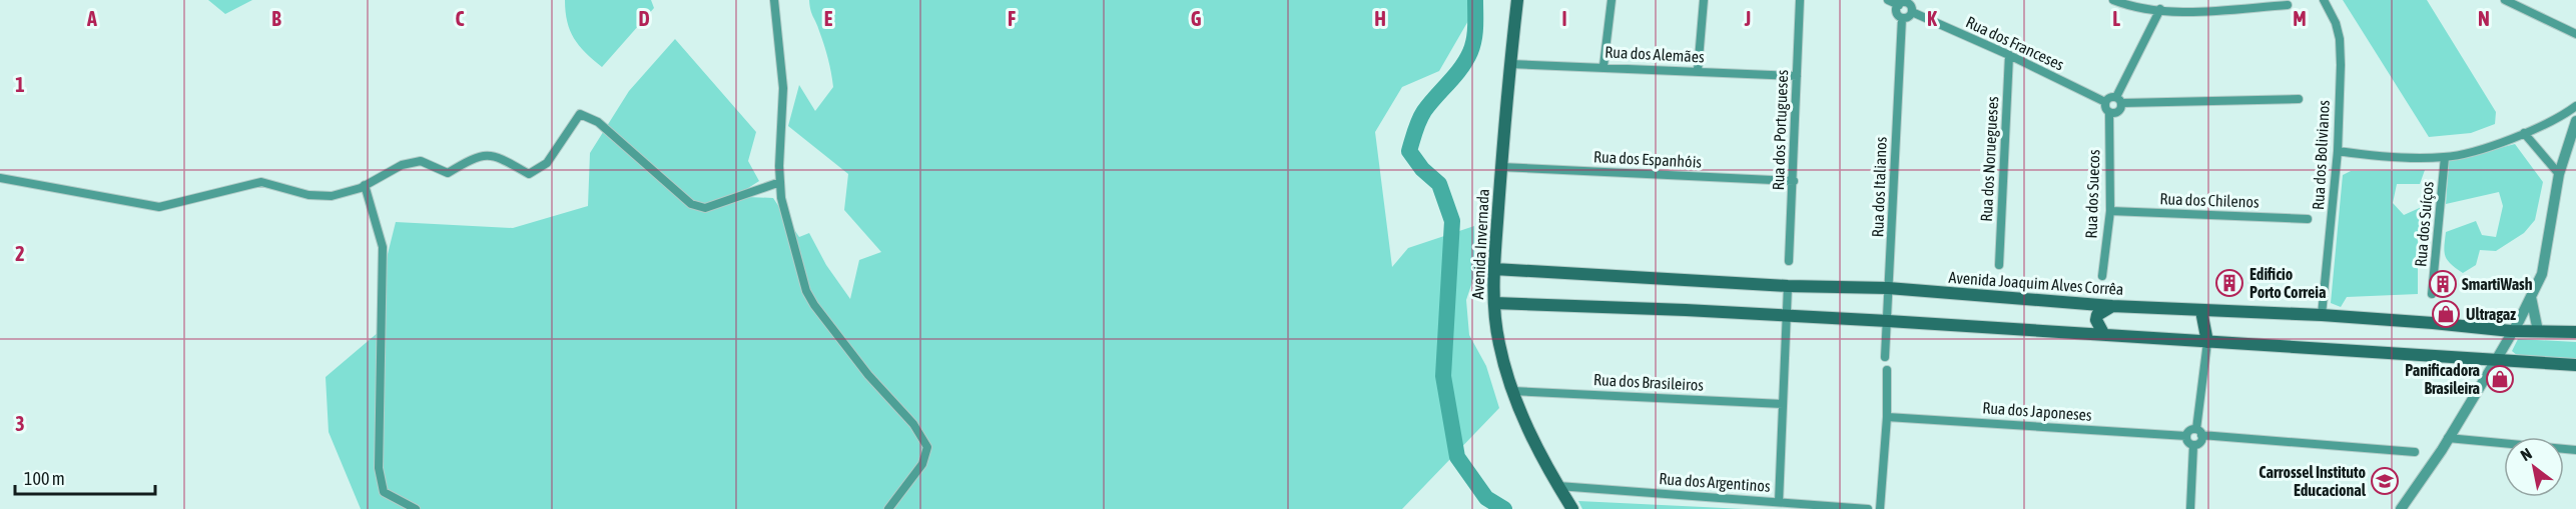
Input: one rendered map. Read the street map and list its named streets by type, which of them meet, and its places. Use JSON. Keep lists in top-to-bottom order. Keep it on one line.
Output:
{"streets":{"main road":["Avenida Invernada","Avenida Joaquim Alves Corrêa"],"street":["Rua dos Franceses","Rua dos Alemães","Rua dos Portugueses","Rua dos Bolivianos","Rua dos Espanhóis","Rua dos Noruegueses","Rua dos Italianos","Rua dos Suecos","Rua dos Chilenos","Rua dos Suíços","Rua dos Brasileiros","Rua dos Japoneses","Rua dos Argentinos"]},"crossings":[["Rua dos Franceses","Rua dos Noruegueses"],["Rua dos Franceses","Rua dos Italianos"],["Rua dos Franceses","Rua dos Suecos"],["Rua dos Alemães","Rua dos Portugueses"],["Rua dos Alemães","Avenida Invernada"],["Rua dos Portugueses","Rua dos Espanhóis"],["Rua dos Bolivianos","Avenida Joaquim Alves Corrêa"],["Rua dos Espanhóis","Avenida Invernada"],["Rua dos Italianos","Avenida Joaquim Alves Corrêa"],["Rua dos Suecos","Rua dos Chilenos"],["Avenida Invernada","Avenida Joaquim Alves Corrêa"],["Avenida Invernada","Rua dos Brasileiros"],["Avenida Invernada","Rua dos Argentinos"]],"places":{"building":["Edificio Porto Correia","SmartiWash"],"shop":["Ultragaz","Panificadora Brasileira"],"school or university":["Carrossel Instituto Educacional"]},"scale_bar":"100 m","north":"top left","grid":{"columns":["A","B","C","D","E","F","G","H","I","J","K","L","M","N"],"rows":["1","2","3"]}}
